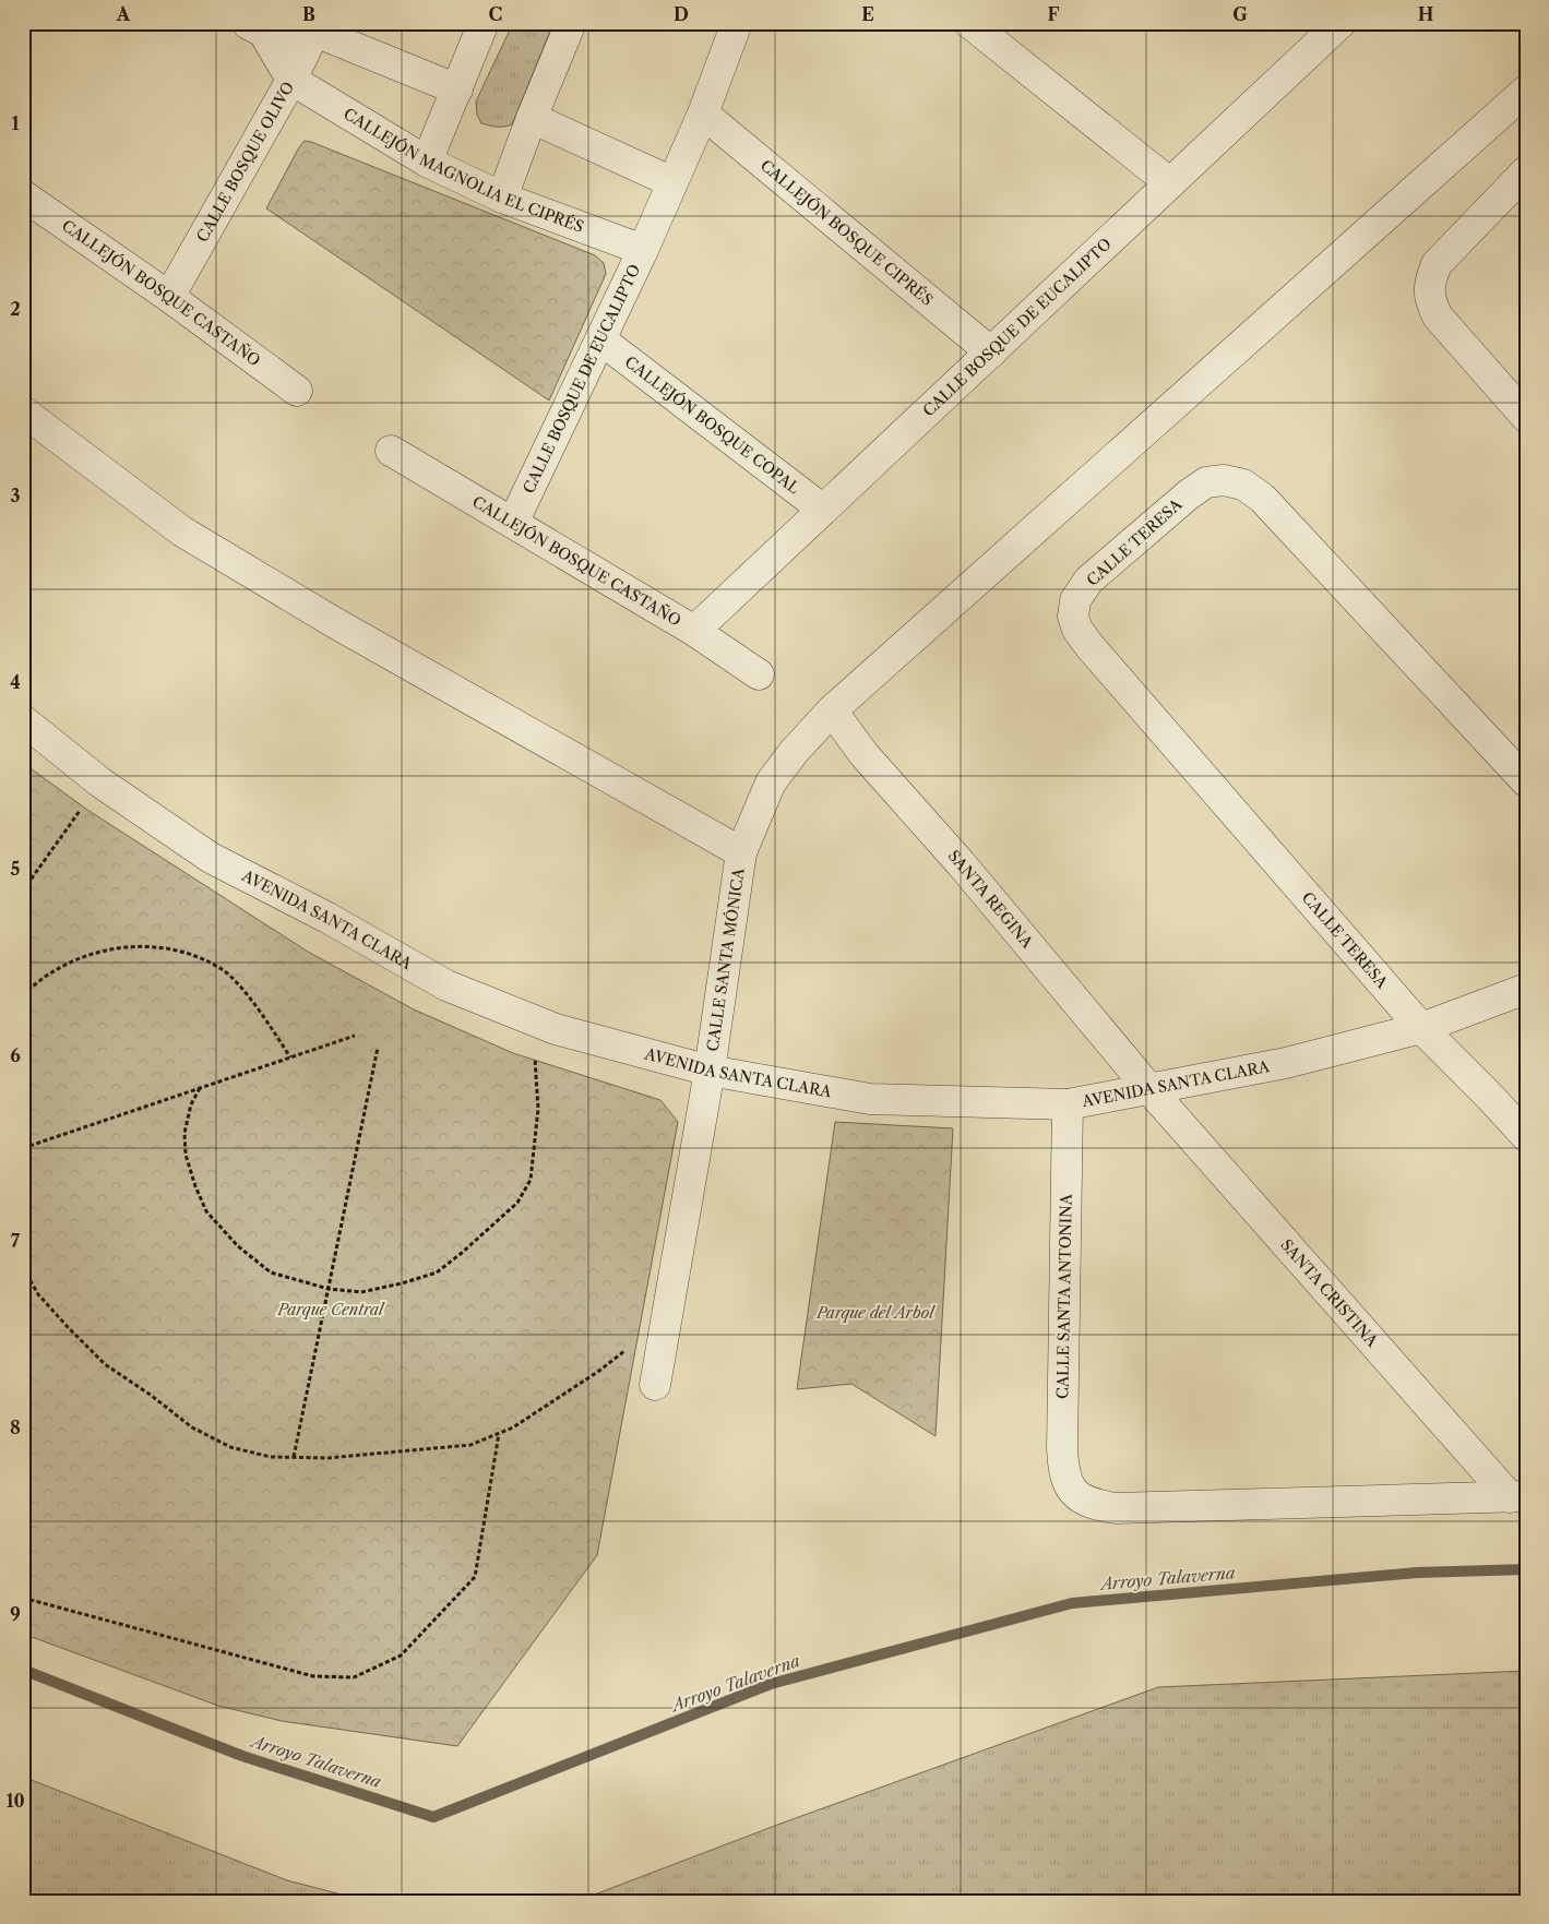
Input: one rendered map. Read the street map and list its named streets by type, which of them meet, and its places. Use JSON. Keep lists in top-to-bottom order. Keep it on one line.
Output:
{"streets":{"street":["CALLE BOSQUE OLIVO","CALLEJÓN MAGNOLIA EL CIPRÉS","CALLEJÓN BOSQUE CIPRÉS","CALLEJÓN BOSQUE CASTAÑO","CALLE BOSQUE DE EUCALIPTO","CALLEJÓN BOSQUE COPAL","CALLE TERESA","SANTA REGINA","AVENIDA SANTA CLARA","CALLE SANTA MÓNICA","SANTA CRISTINA","CALLE SANTA ANTONINA"]},"crossings":[["CALLE BOSQUE OLIVO","CALLEJÓN MAGNOLIA EL CIPRÉS"],["CALLE BOSQUE OLIVO","CALLEJÓN BOSQUE CASTAÑO"],["CALLEJÓN MAGNOLIA EL CIPRÉS","CALLE BOSQUE DE EUCALIPTO"],["CALLEJÓN BOSQUE CIPRÉS","CALLE BOSQUE DE EUCALIPTO"],["CALLEJÓN BOSQUE CASTAÑO","CALLE BOSQUE DE EUCALIPTO"],["CALLE BOSQUE DE EUCALIPTO","CALLEJÓN BOSQUE COPAL"],["CALLE TERESA","AVENIDA SANTA CLARA"],["SANTA REGINA","AVENIDA SANTA CLARA"],["SANTA REGINA","CALLE SANTA MÓNICA"],["SANTA REGINA","SANTA CRISTINA"],["AVENIDA SANTA CLARA","CALLE SANTA MÓNICA"],["AVENIDA SANTA CLARA","SANTA CRISTINA"],["AVENIDA SANTA CLARA","CALLE SANTA ANTONINA"],["SANTA CRISTINA","CALLE SANTA ANTONINA"]],"water":["Arroyo Talaverna"],"parks":["Parque Central","Parque del Arbol"],"grid":{"columns":["A","B","C","D","E","F","G","H"],"rows":["1","2","3","4","5","6","7","8","9","10"]}}
